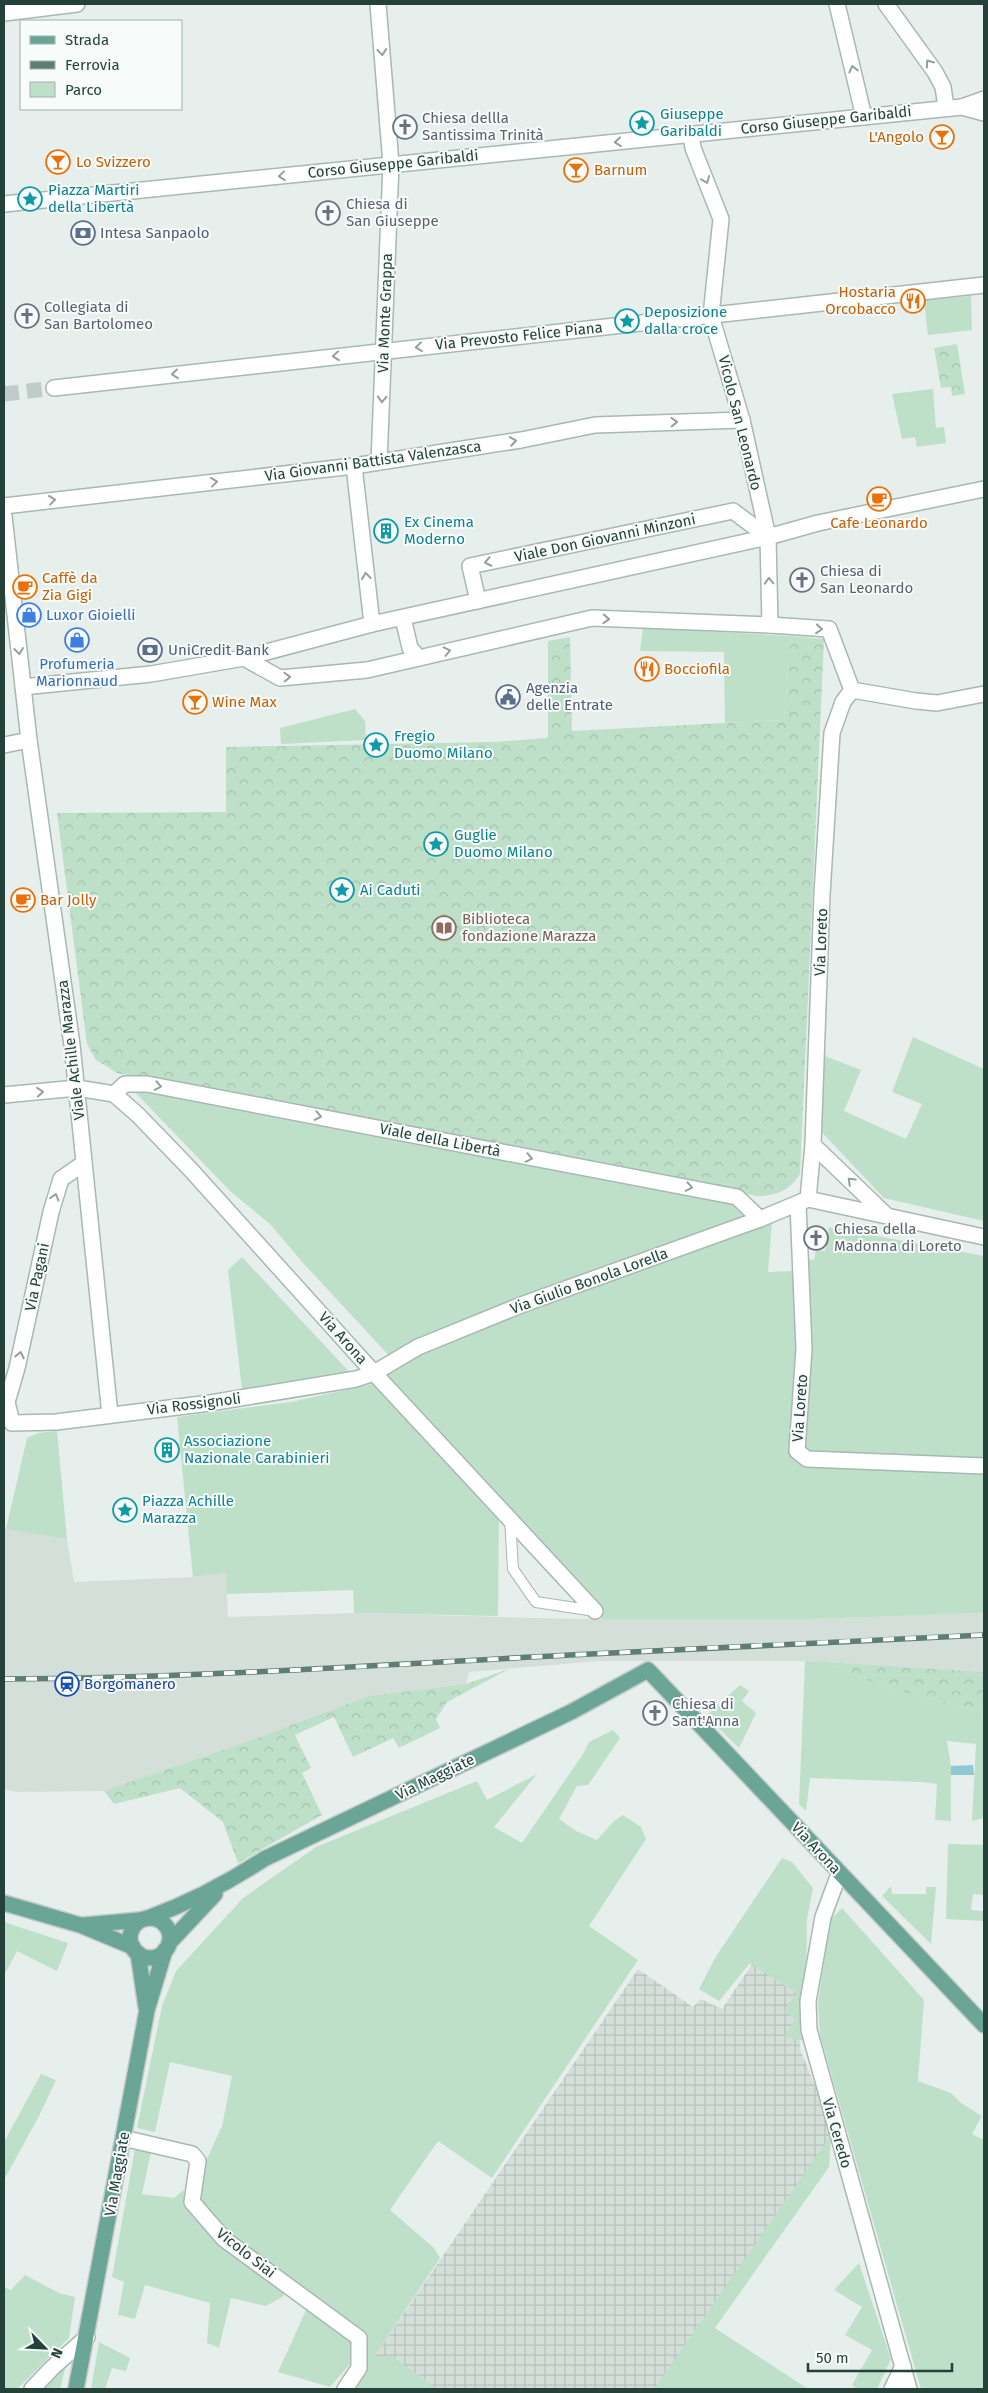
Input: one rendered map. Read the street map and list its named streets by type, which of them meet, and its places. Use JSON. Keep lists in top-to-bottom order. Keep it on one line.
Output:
{"streets":{"main road":["Via Arona","Via Maggiate"],"street":["Corso Giuseppe Garibaldi","Via Monte Grappa","Via Prevosto Felice Piana","Vicolo San Leonardo","Via Giovanni Battista Valenzasca","Viale Don Giovanni Minzoni","Via Loreto","Viale Achille Marazza","Viale della Libertà","Via Pagani","Via Giulio Bonola Lorella","Via Rossignoli","Via Ceredo","Vicolo Siai"]},"crossings":[["Corso Giuseppe Garibaldi","Via Monte Grappa"],["Corso Giuseppe Garibaldi","Vicolo San Leonardo"],["Via Monte Grappa","Via Prevosto Felice Piana"],["Via Monte Grappa","Via Giovanni Battista Valenzasca"],["Via Prevosto Felice Piana","Vicolo San Leonardo"],["Vicolo San Leonardo","Via Giovanni Battista Valenzasca"],["Vicolo San Leonardo","Viale Don Giovanni Minzoni"],["Via Loreto","Via Giulio Bonola Lorella"],["Viale Achille Marazza","Via Pagani"],["Viale Achille Marazza","Via Rossignoli"],["Viale della Libertà","Via Giulio Bonola Lorella"],["Viale della Libertà","Via Arona"],["Via Pagani","Via Rossignoli"],["Via Giulio Bonola Lorella","Via Arona"],["Via Giulio Bonola Lorella","Via Rossignoli"],["Via Arona","Via Rossignoli"],["Via Arona","Via Maggiate"],["Via Arona","Via Ceredo"],["Via Maggiate","Vicolo Siai"]],"one_way":["Corso Giuseppe Garibaldi","Via Monte Grappa","Via Prevosto Felice Piana","Via Giovanni Battista Valenzasca","Viale della Libertà","Via Pagani"],"places":{"place":["Giuseppe Garibaldi","Piazza Martiri della Libertà","Deposizione dalla croce","Fregio Duomo Milano","Guglie Duomo Milano","Ai Caduti","Piazza Achille Marazza"],"church":["Chiesa dellla Santissima Trinità","Chiesa di San Giuseppe","Collegiata di San Bartolomeo","Chiesa di San Leonardo","Chiesa della Madonna di Loreto","Chiesa di Sant'Anna"],"bar":["L'Angolo","Lo Svizzero","Barnum","Wine Max"],"bank":["Intesa Sanpaolo","UniCredit Bank"],"restaurant":["Hostaria Orcobacco","Bocciofila"],"cafe":["Cafe Leonardo","Caffè da Zia Gigi","Bar Jolly"],"building":["Ex Cinema Moderno","Associazione Nazionale Carabinieri"],"shop":["Luxor Gioielli","Profumeria Marionnaud"],"public building":["Agenzia delle Entrate"],"library":["Biblioteca fondazione Marazza"],"station":["Borgomanero"]},"legend":["Strada","Ferrovia","Parco"],"scale_bar":"50 m","north":"bottom right"}
